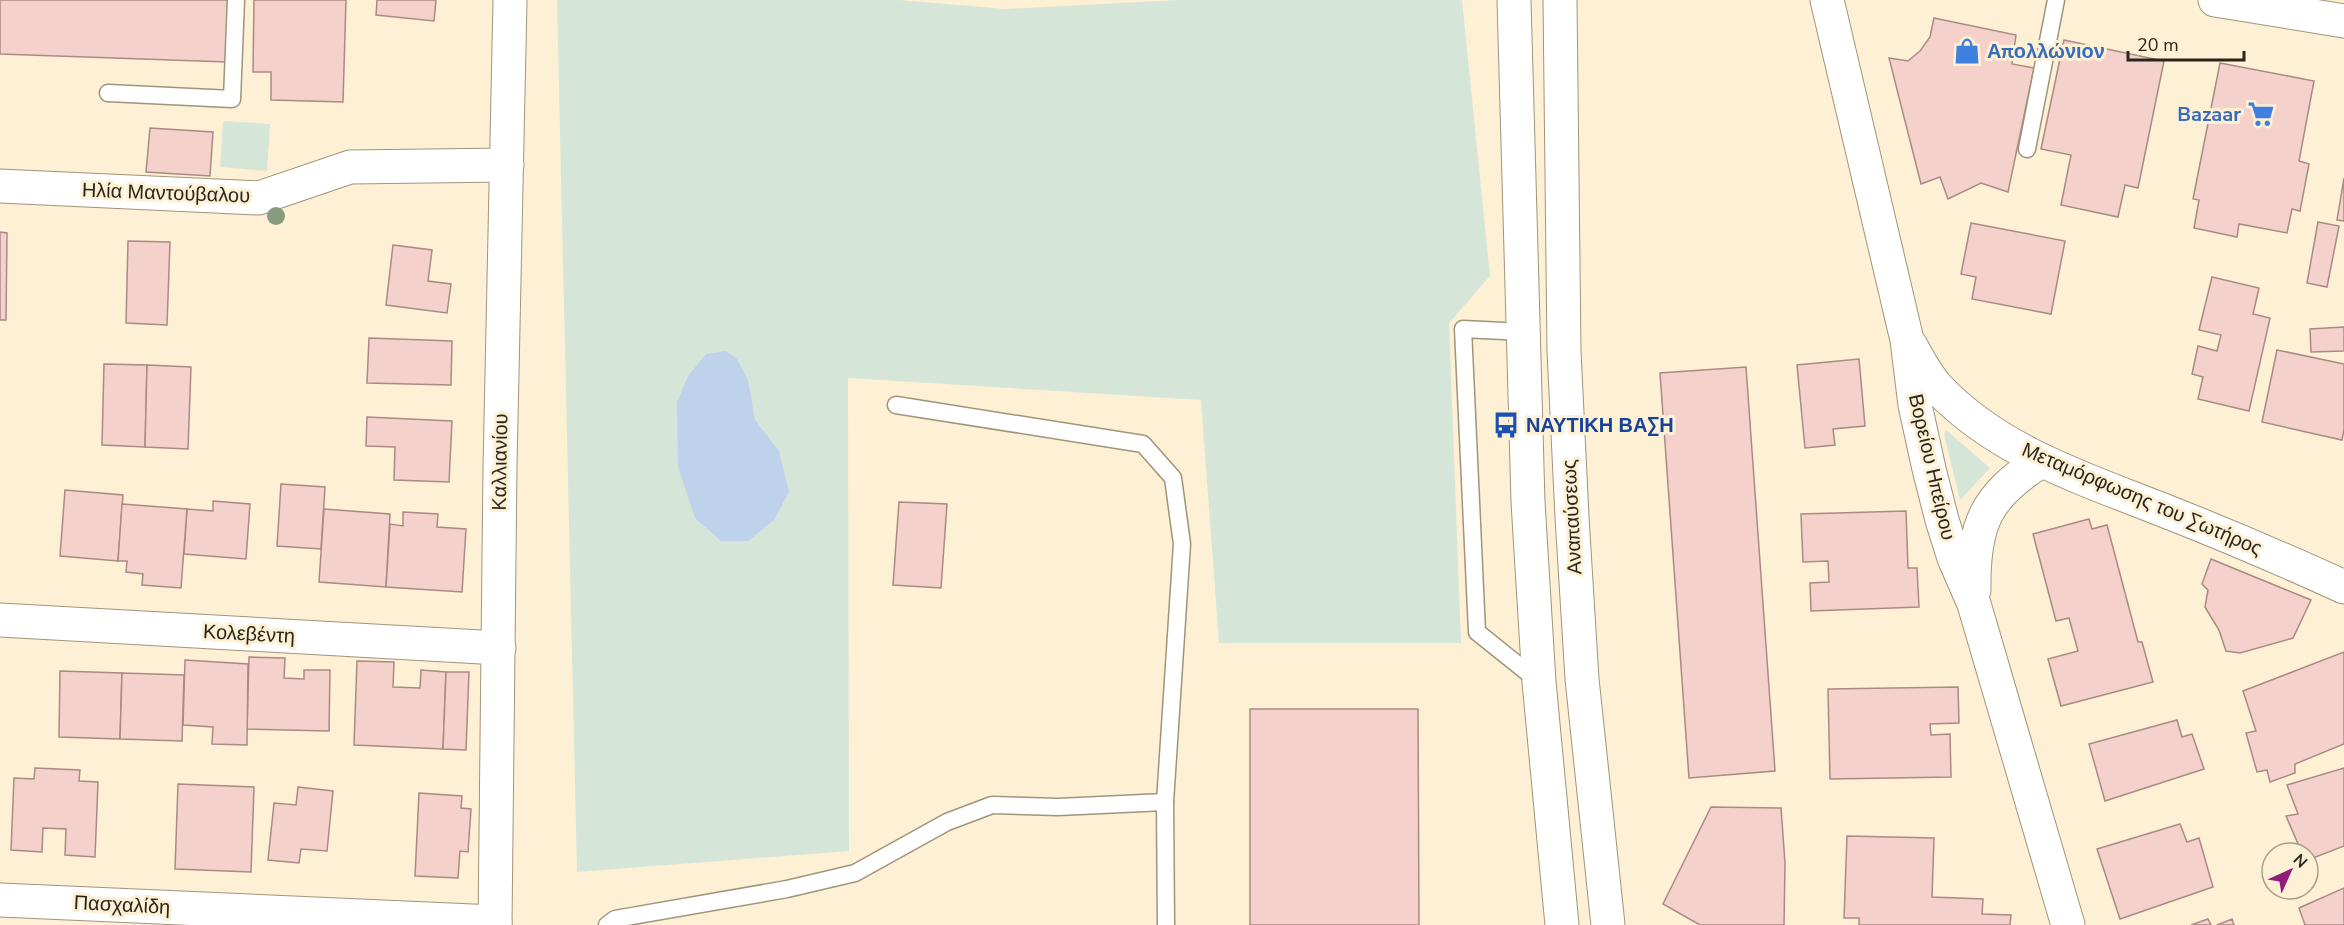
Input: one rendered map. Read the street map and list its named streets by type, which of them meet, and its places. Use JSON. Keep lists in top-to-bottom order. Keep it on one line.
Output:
{"streets":{"street":["Ηλία Μαντούβαλου","Καλλιανίου","Βορείου Ηπείρου","Μεταμόρφωσης του Σωτήρος","Αναπαύσεως","Κολεβέντη","Πασχαλίδη"]},"crossings":[["Ηλία Μαντούβαλου","Καλλιανίου"],["Καλλιανίου","Κολεβέντη"],["Καλλιανίου","Πασχαλίδη"],["Βορείου Ηπείρου","Μεταμόρφωσης του Σωτήρος"]],"places":{"shop":["Απολλώνιον"],"supermarket":["Bazaar"],"bus stop":["ΝΑΥΤΙΚΗ ΒΑΣΗ"]},"scale_bar":"20 m","north":"top right"}
